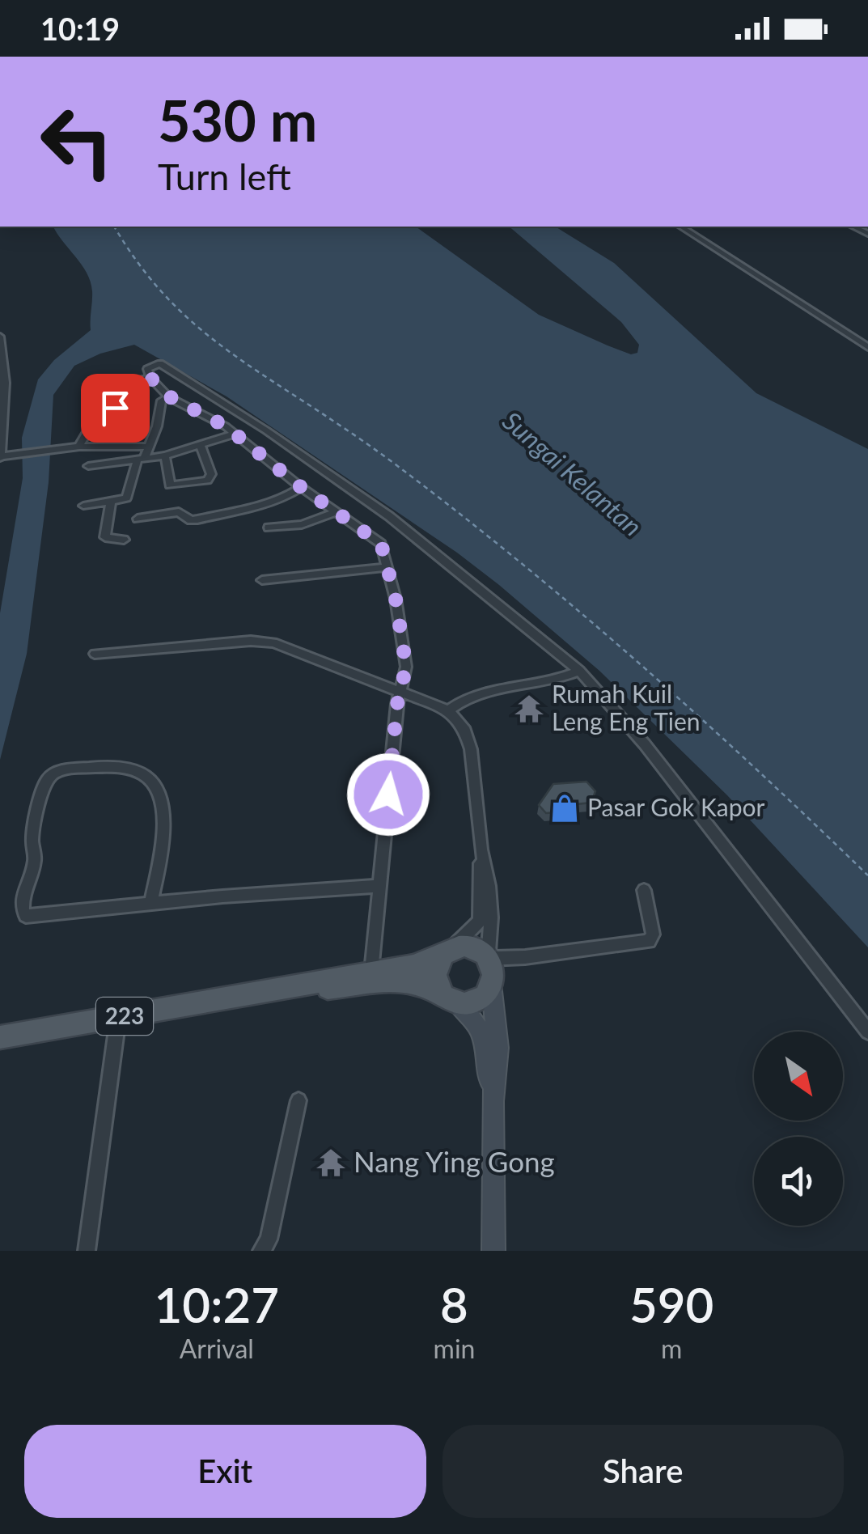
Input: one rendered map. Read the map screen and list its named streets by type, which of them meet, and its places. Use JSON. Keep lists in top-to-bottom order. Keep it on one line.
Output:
{"streets":{"main road":["223"]},"water":["Sungai Kelantan"],"places":{"temple":["Rumah Kuil Leng Eng Tien","Nang Ying Gong"],"shop":["Pasar Gok Kapor"]},"north":"bottom right","page":{"status":"10:19","turn":["530 m","Turn left"],"eta":["10:27","Arrival","8","min","590","m"],"buttons":["Exit","Share"]}}
